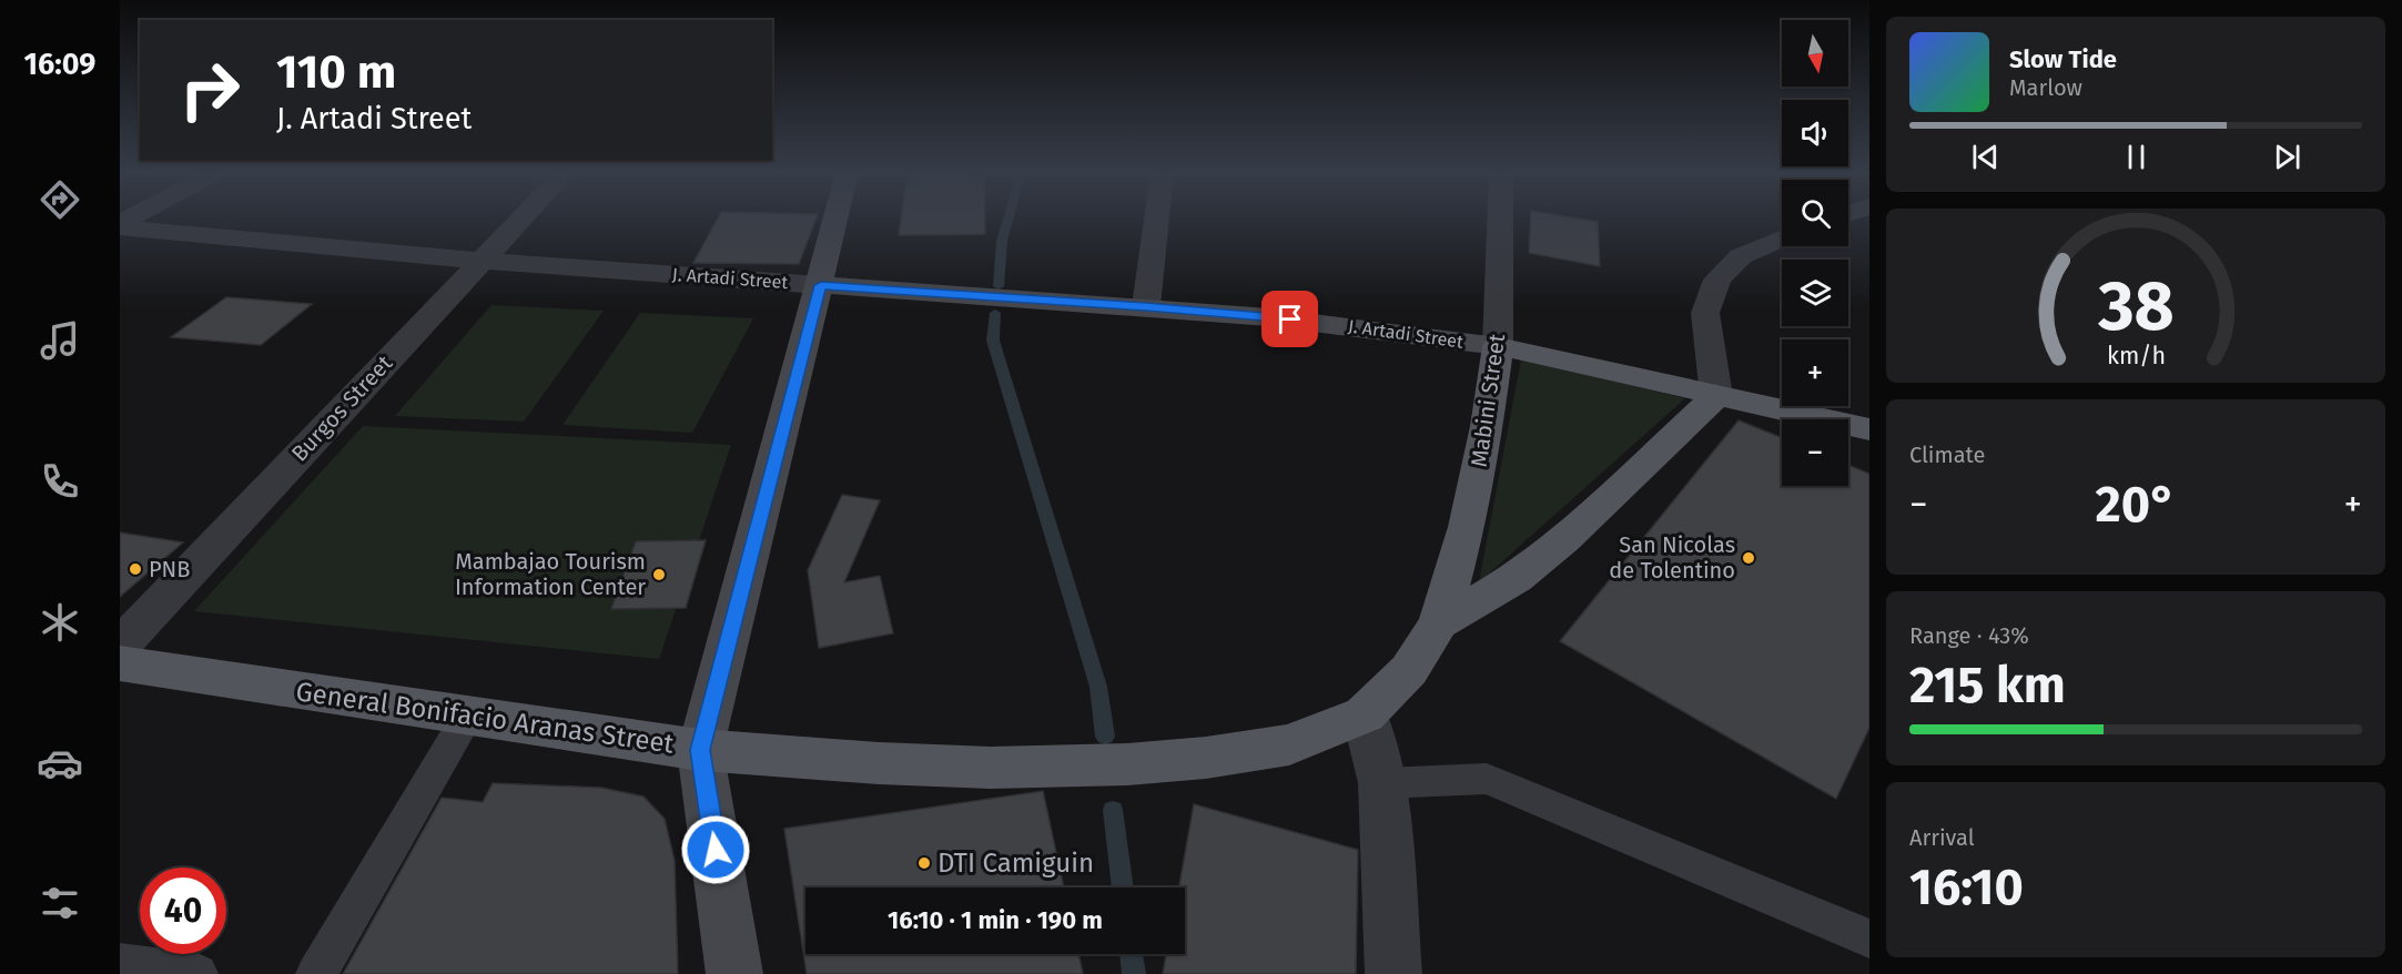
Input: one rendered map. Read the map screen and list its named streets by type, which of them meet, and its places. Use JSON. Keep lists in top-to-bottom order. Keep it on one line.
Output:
{"streets":{"main road":["J. Artadi Street","Mabini Street","General Bonifacio Aranas Street"],"street":["Burgos Street"]},"crossings":[["J. Artadi Street","Mabini Street"],["J. Artadi Street","Burgos Street"],["Mabini Street","General Bonifacio Aranas Street"]],"places":["San Nicolas de Tolentino","PNB","Mambajao Tourism Information Center","DTI Camiguin"],"north":"bottom","page":{"tabs":"16:09","map_buttons":["+","−"],"turn":["110 m","J. Artadi Street"],"song":["Slow Tide","Marlow"],"tile":["Climate",["Range · 43%","215 km"],["Arrival","16:10"]],"heat":["−","20°","+"],"limit":"40","trip":"16:10 · 1 min · 190 m","gauge":["38","km/h"]}}
